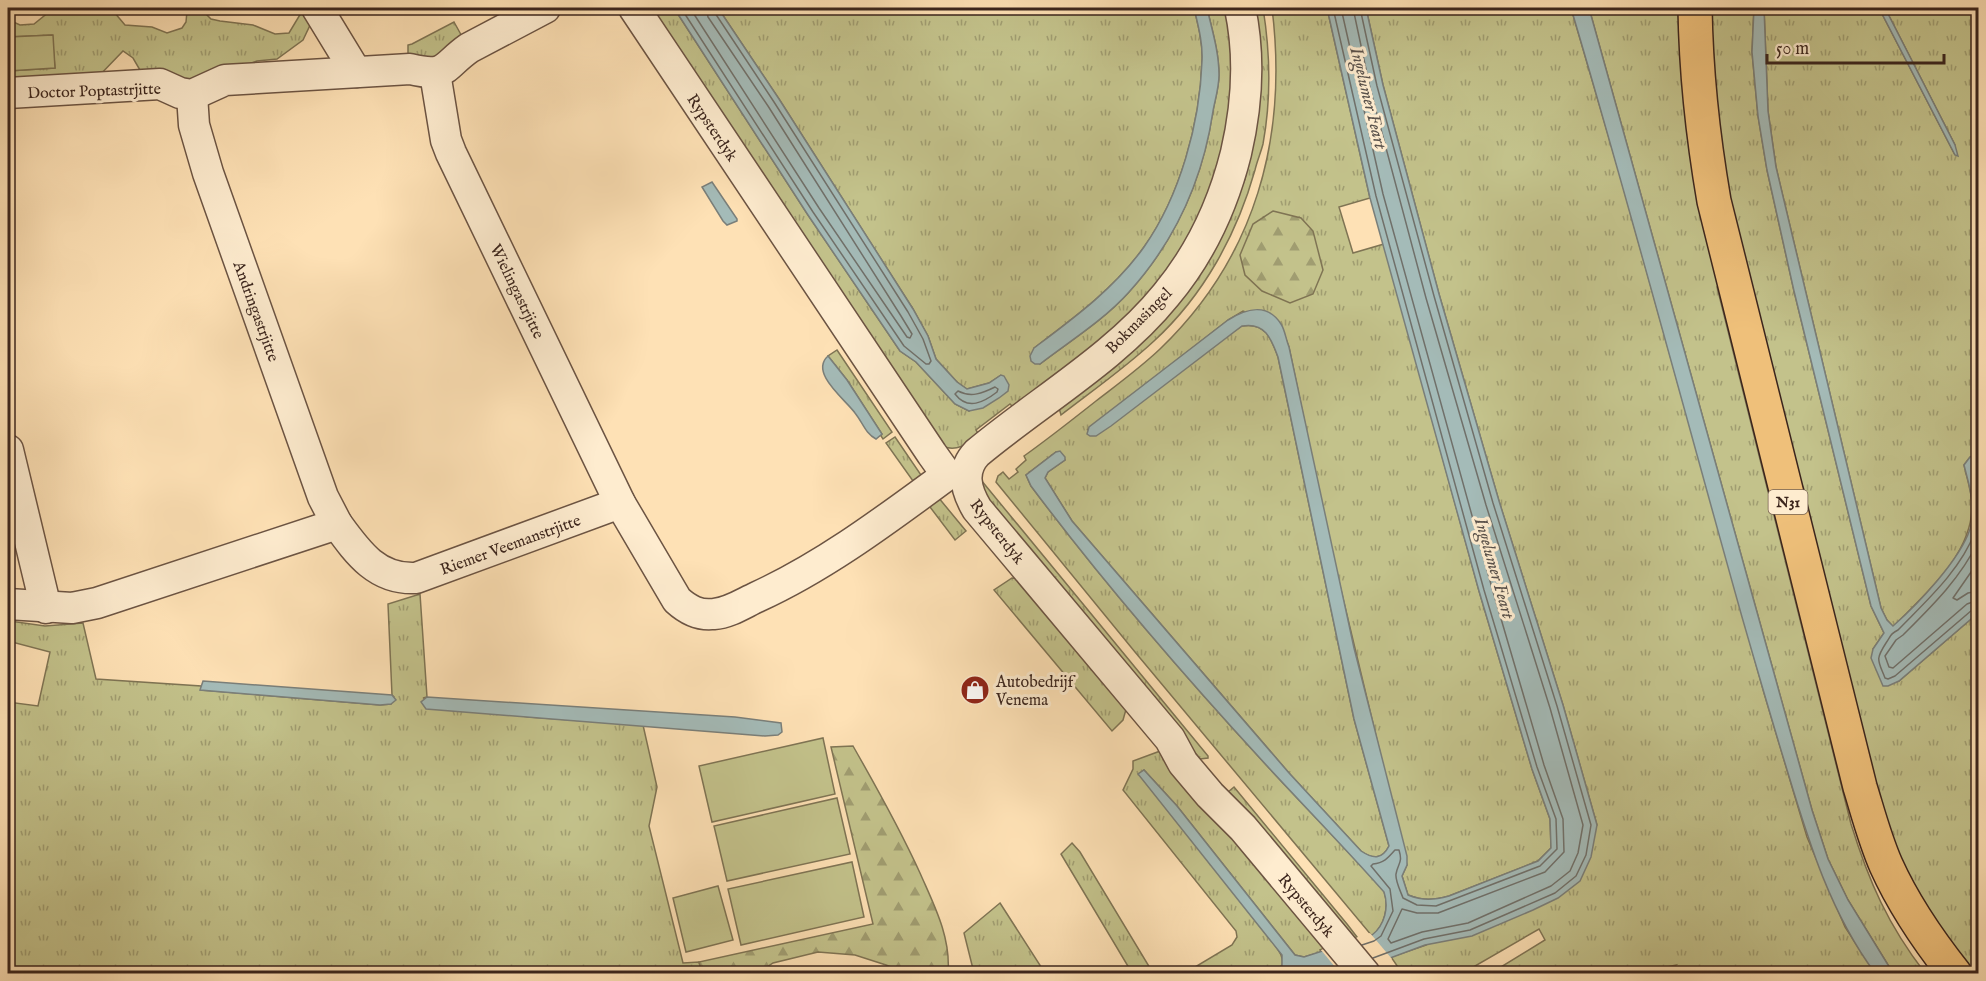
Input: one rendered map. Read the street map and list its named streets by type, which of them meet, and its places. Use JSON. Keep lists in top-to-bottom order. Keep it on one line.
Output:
{"streets":{"highway":["N31"],"street":["Doctor Poptastrjitte","Rypsterdyk","Wielingastrjitte","Andringastrjitte","Bokmasingel","Riemer Veemanstrjitte"]},"crossings":[["Doctor Poptastrjitte","Andringastrjitte"],["Rypsterdyk","Bokmasingel"],["Wielingastrjitte","Riemer Veemanstrjitte"],["Andringastrjitte","Riemer Veemanstrjitte"]],"water":["Ingelumer Feart"],"places":{"shop":["Autobedrijf Venema"]},"scale_bar":"50 m"}
